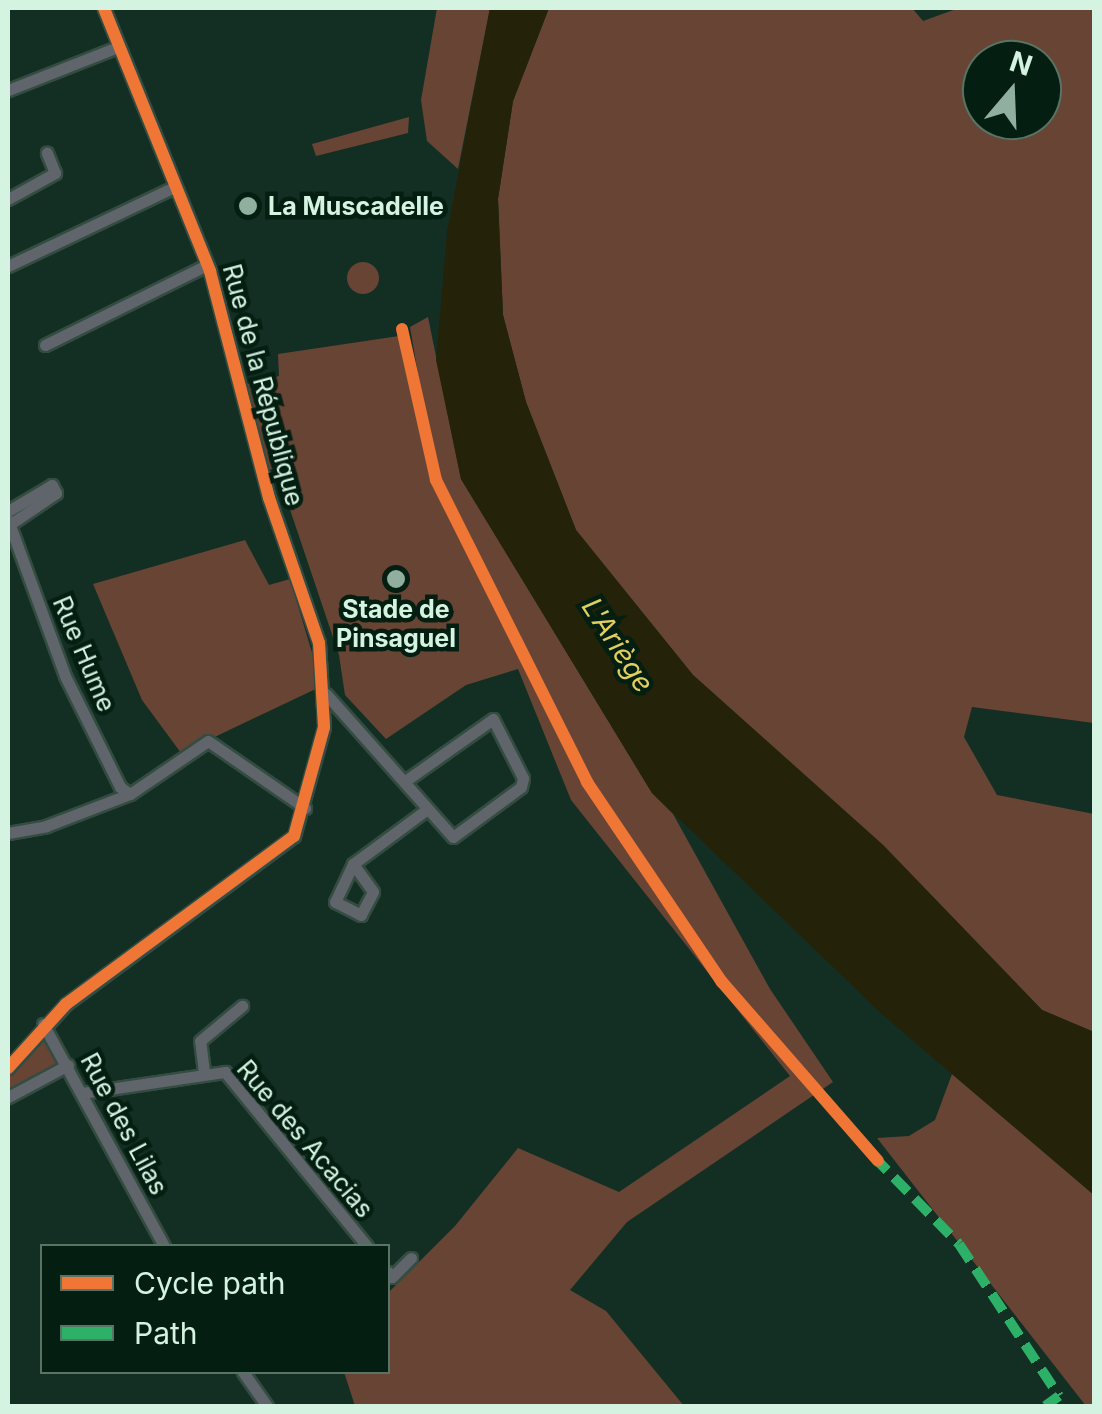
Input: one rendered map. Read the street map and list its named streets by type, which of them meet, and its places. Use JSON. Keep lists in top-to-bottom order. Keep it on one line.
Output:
{"streets":{"street":["Rue de la République","Rue Hume","Rue des Lilas","Rue des Acacias"]},"crossings":[["Rue des Lilas","Rue des Acacias"]],"water":["L'Ariège"],"places":["La Muscadelle","Stade de Pinsaguel"],"legend":["Cycle path","Path"],"north":"top"}
